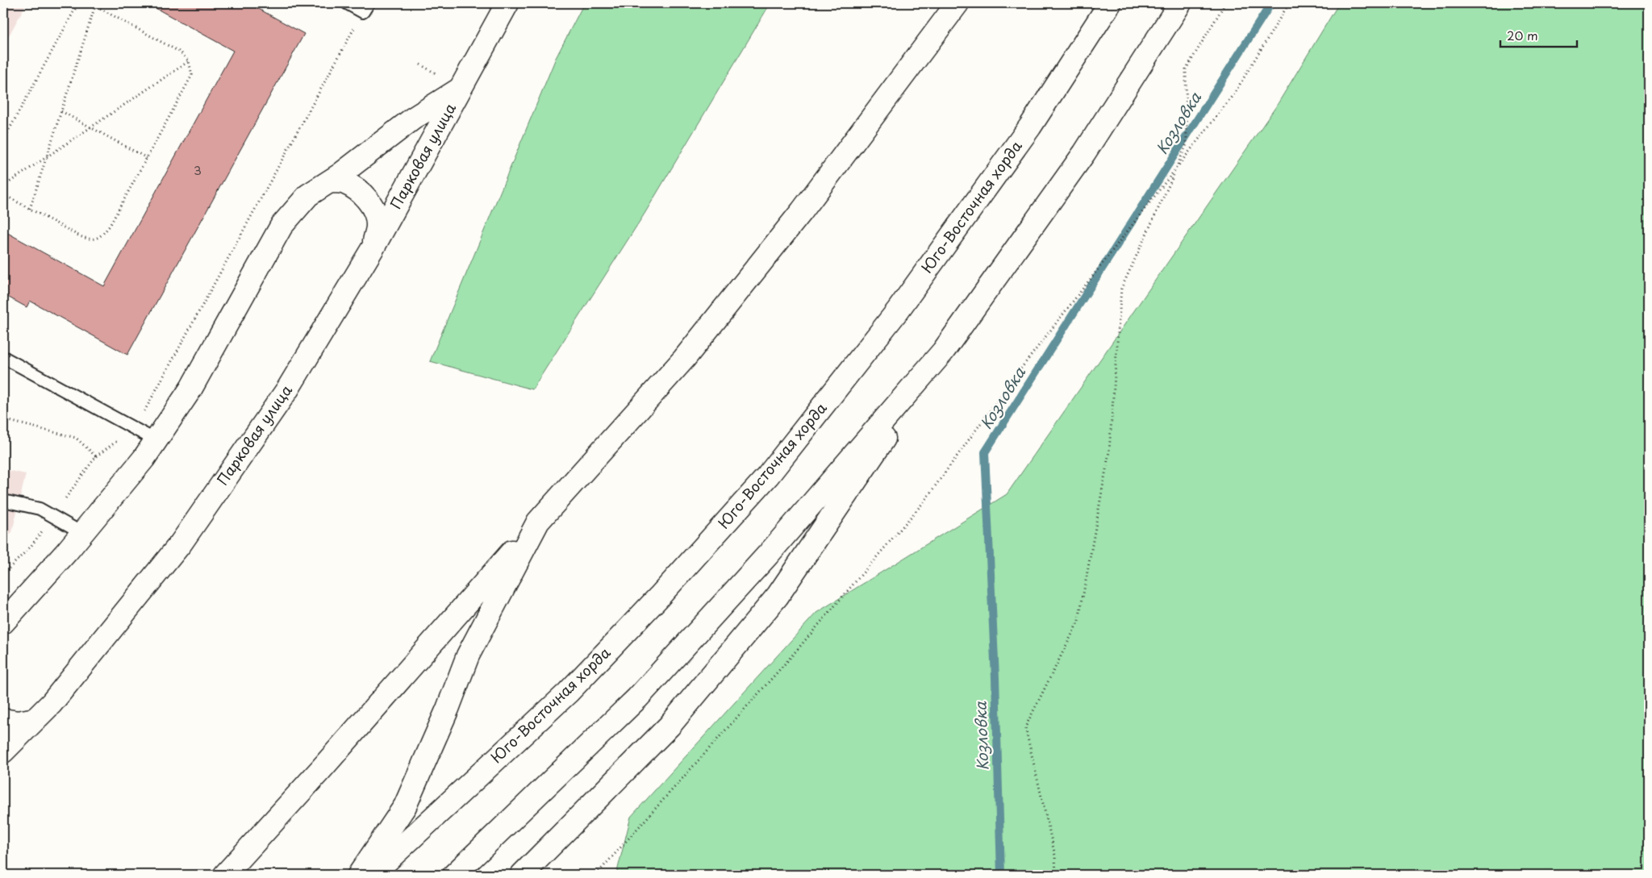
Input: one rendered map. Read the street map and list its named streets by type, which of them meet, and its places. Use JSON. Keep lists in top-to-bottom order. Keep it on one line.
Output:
{"streets":{"street":["Парковая улица","Юго-Восточная хорда"]},"water":["Козловка"],"house_numbers":["3"],"scale_bar":"20 m"}
